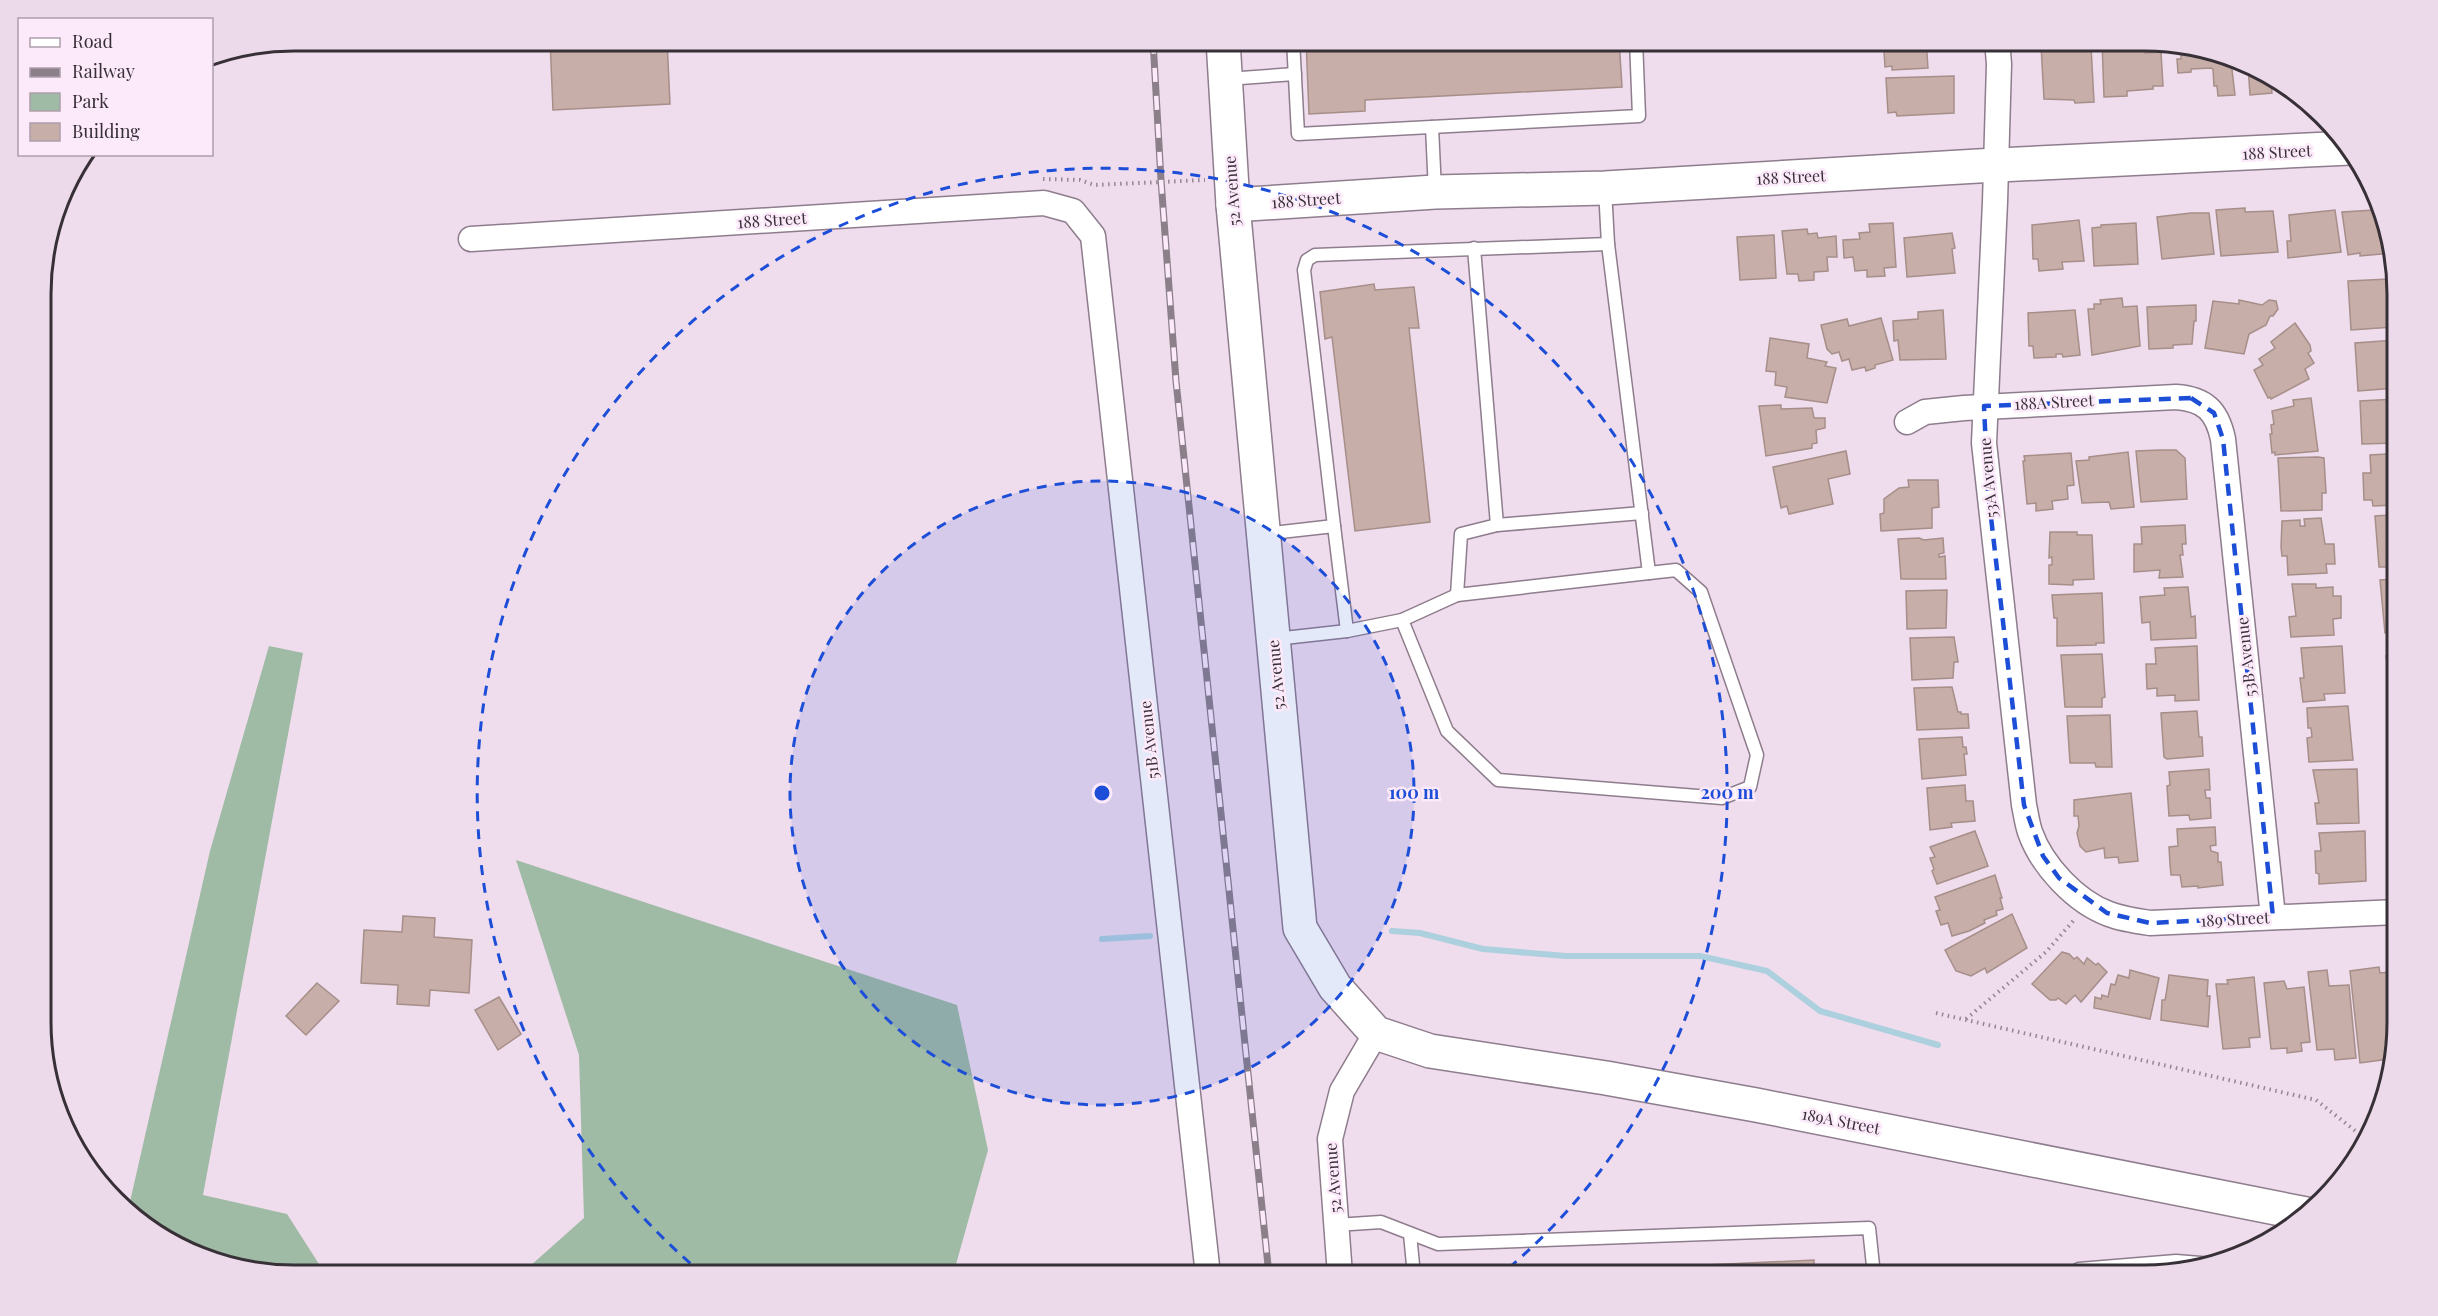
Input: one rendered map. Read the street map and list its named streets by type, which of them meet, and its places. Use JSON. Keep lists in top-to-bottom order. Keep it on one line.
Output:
{"streets":{"street":["188 Street","52 Avenue","188A Street","53A Avenue","53B Avenue","51B Avenue","189 Street","189A Street"]},"crossings":[["188 Street","52 Avenue"],["188 Street","53A Avenue"],["188 Street","51B Avenue"],["52 Avenue","189A Street"],["188A Street","53A Avenue"],["188A Street","53B Avenue"],["53A Avenue","189 Street"],["53B Avenue","189 Street"]],"legend":["Road","Railway","Park","Building"],"rings":["100 m","200 m"]}
